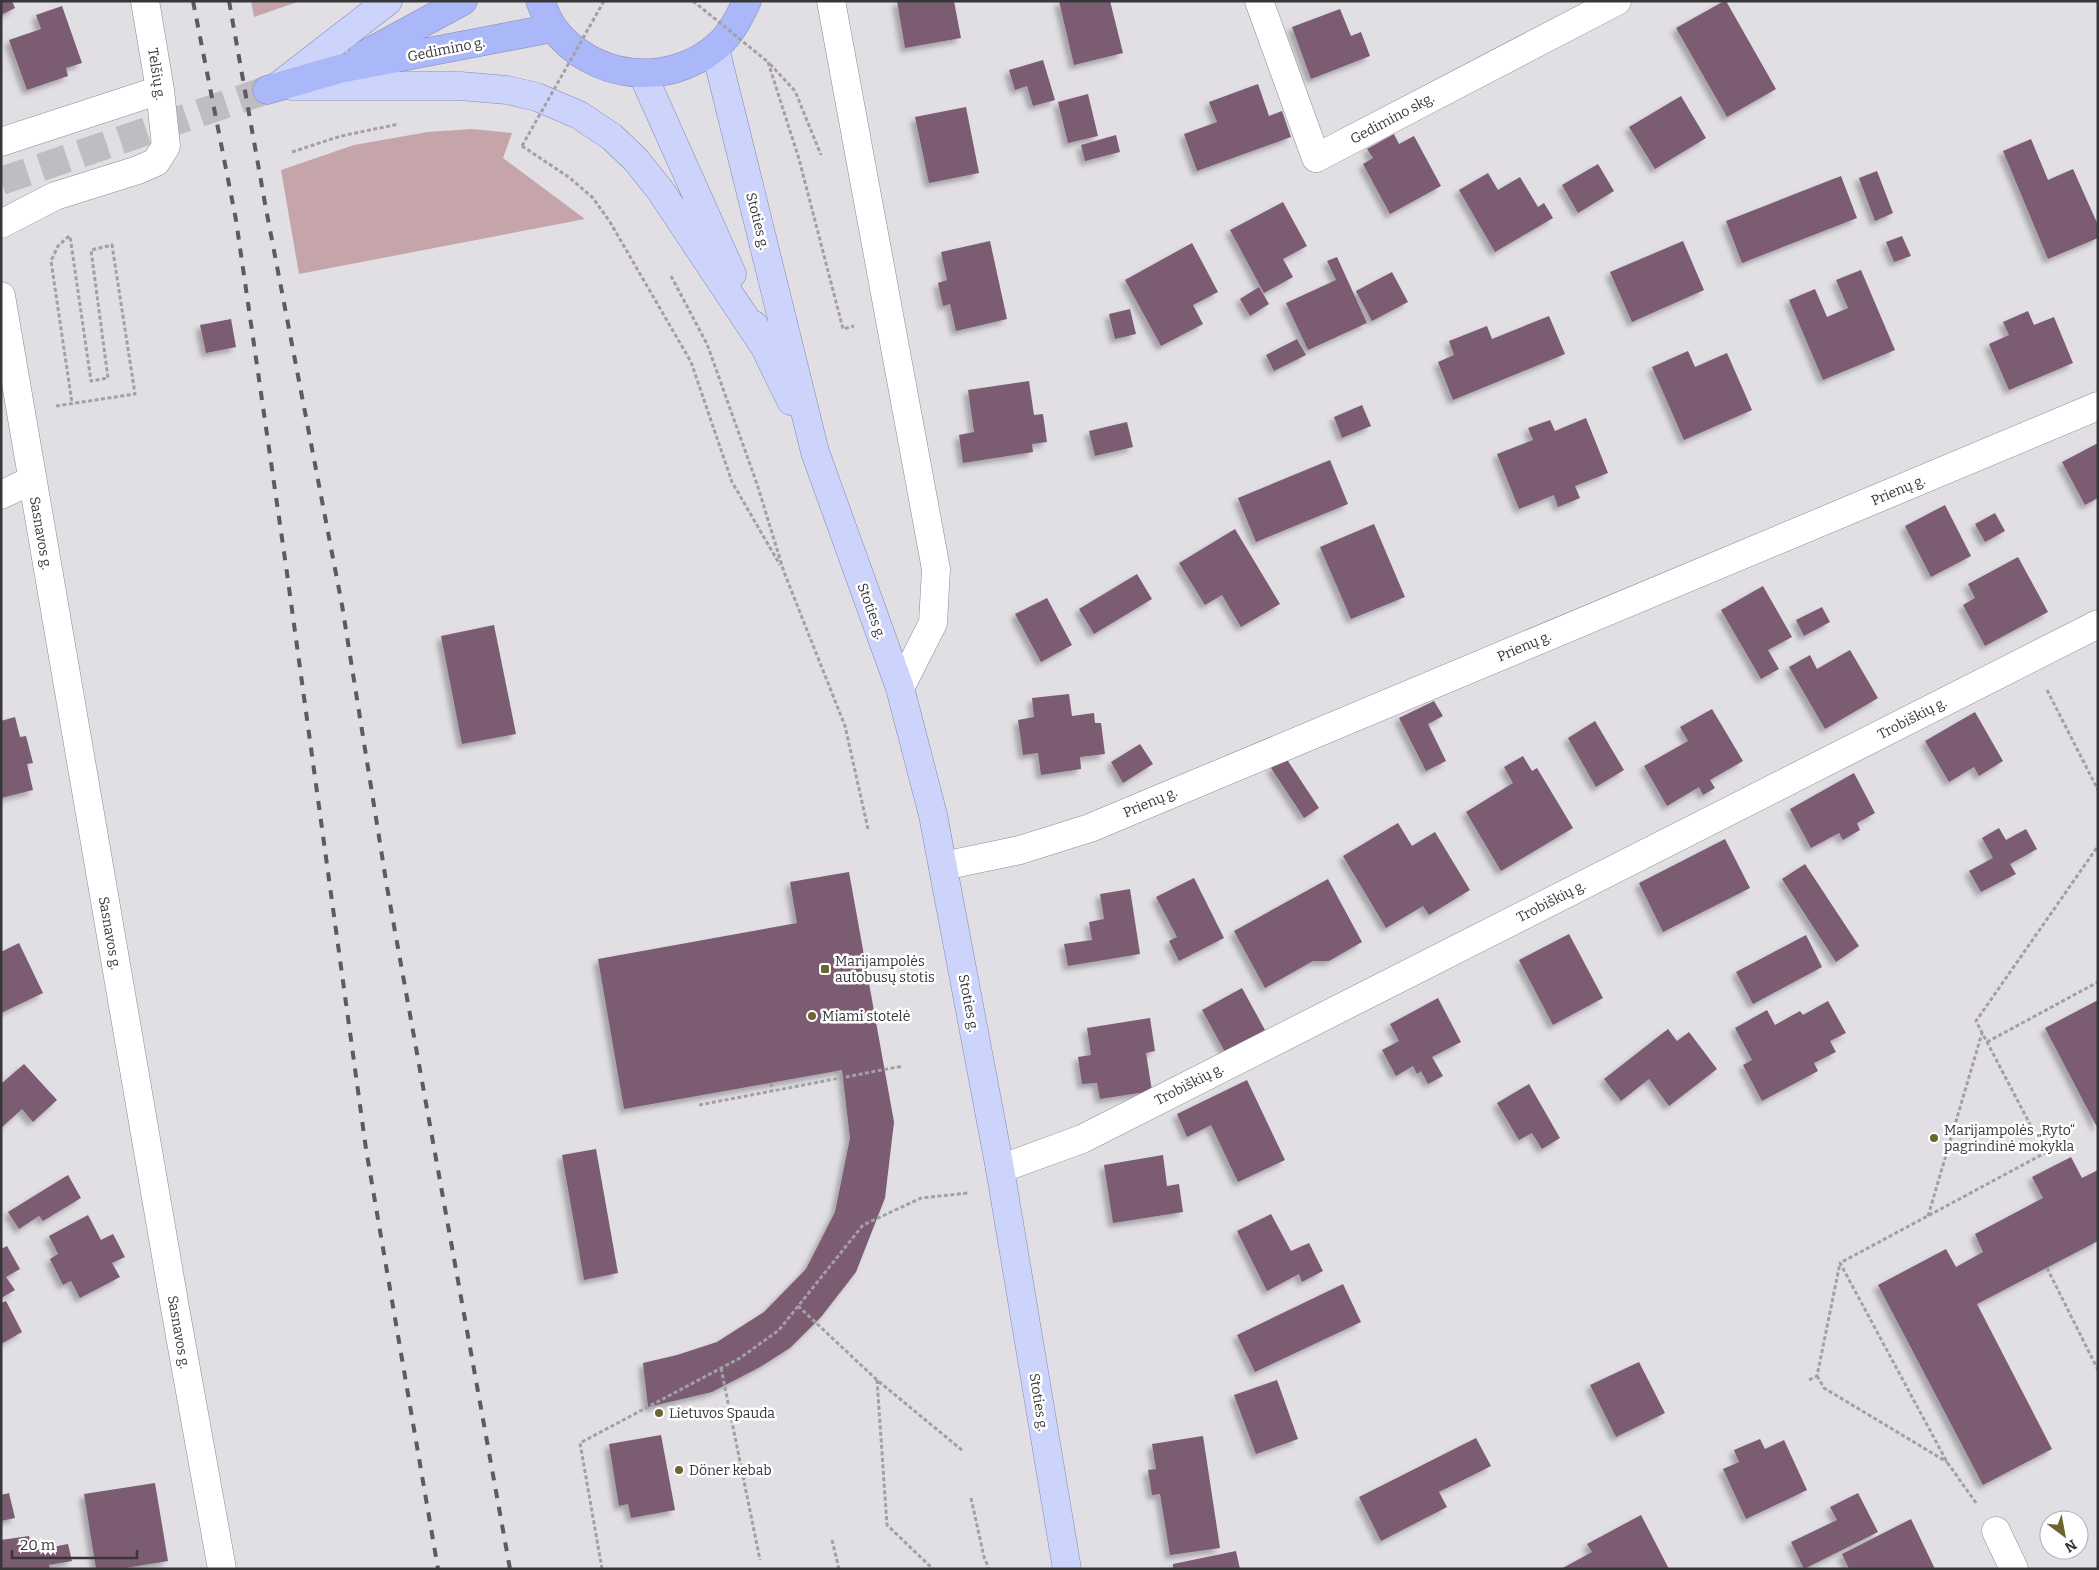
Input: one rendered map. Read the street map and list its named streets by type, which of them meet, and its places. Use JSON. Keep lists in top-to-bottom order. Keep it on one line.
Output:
{"streets":{"highway":["Gedimino g."],"main road":["Stoties g."],"street":["Telšių g.","Gedimino skg.","Prienų g.","Sasnavos g.","Trobiškių g."]},"crossings":[["Stoties g.","Prienų g."],["Stoties g.","Trobiškių g."]],"places":{"transit":["Marijampolės autobusų stotis"],"other":["Miami stotelė","Marijampolės „Ryto“ pagrindinė mokykla","Lietuvos Spauda","Döner kebab"]},"scale_bar":"20 m","north":"bottom right"}
